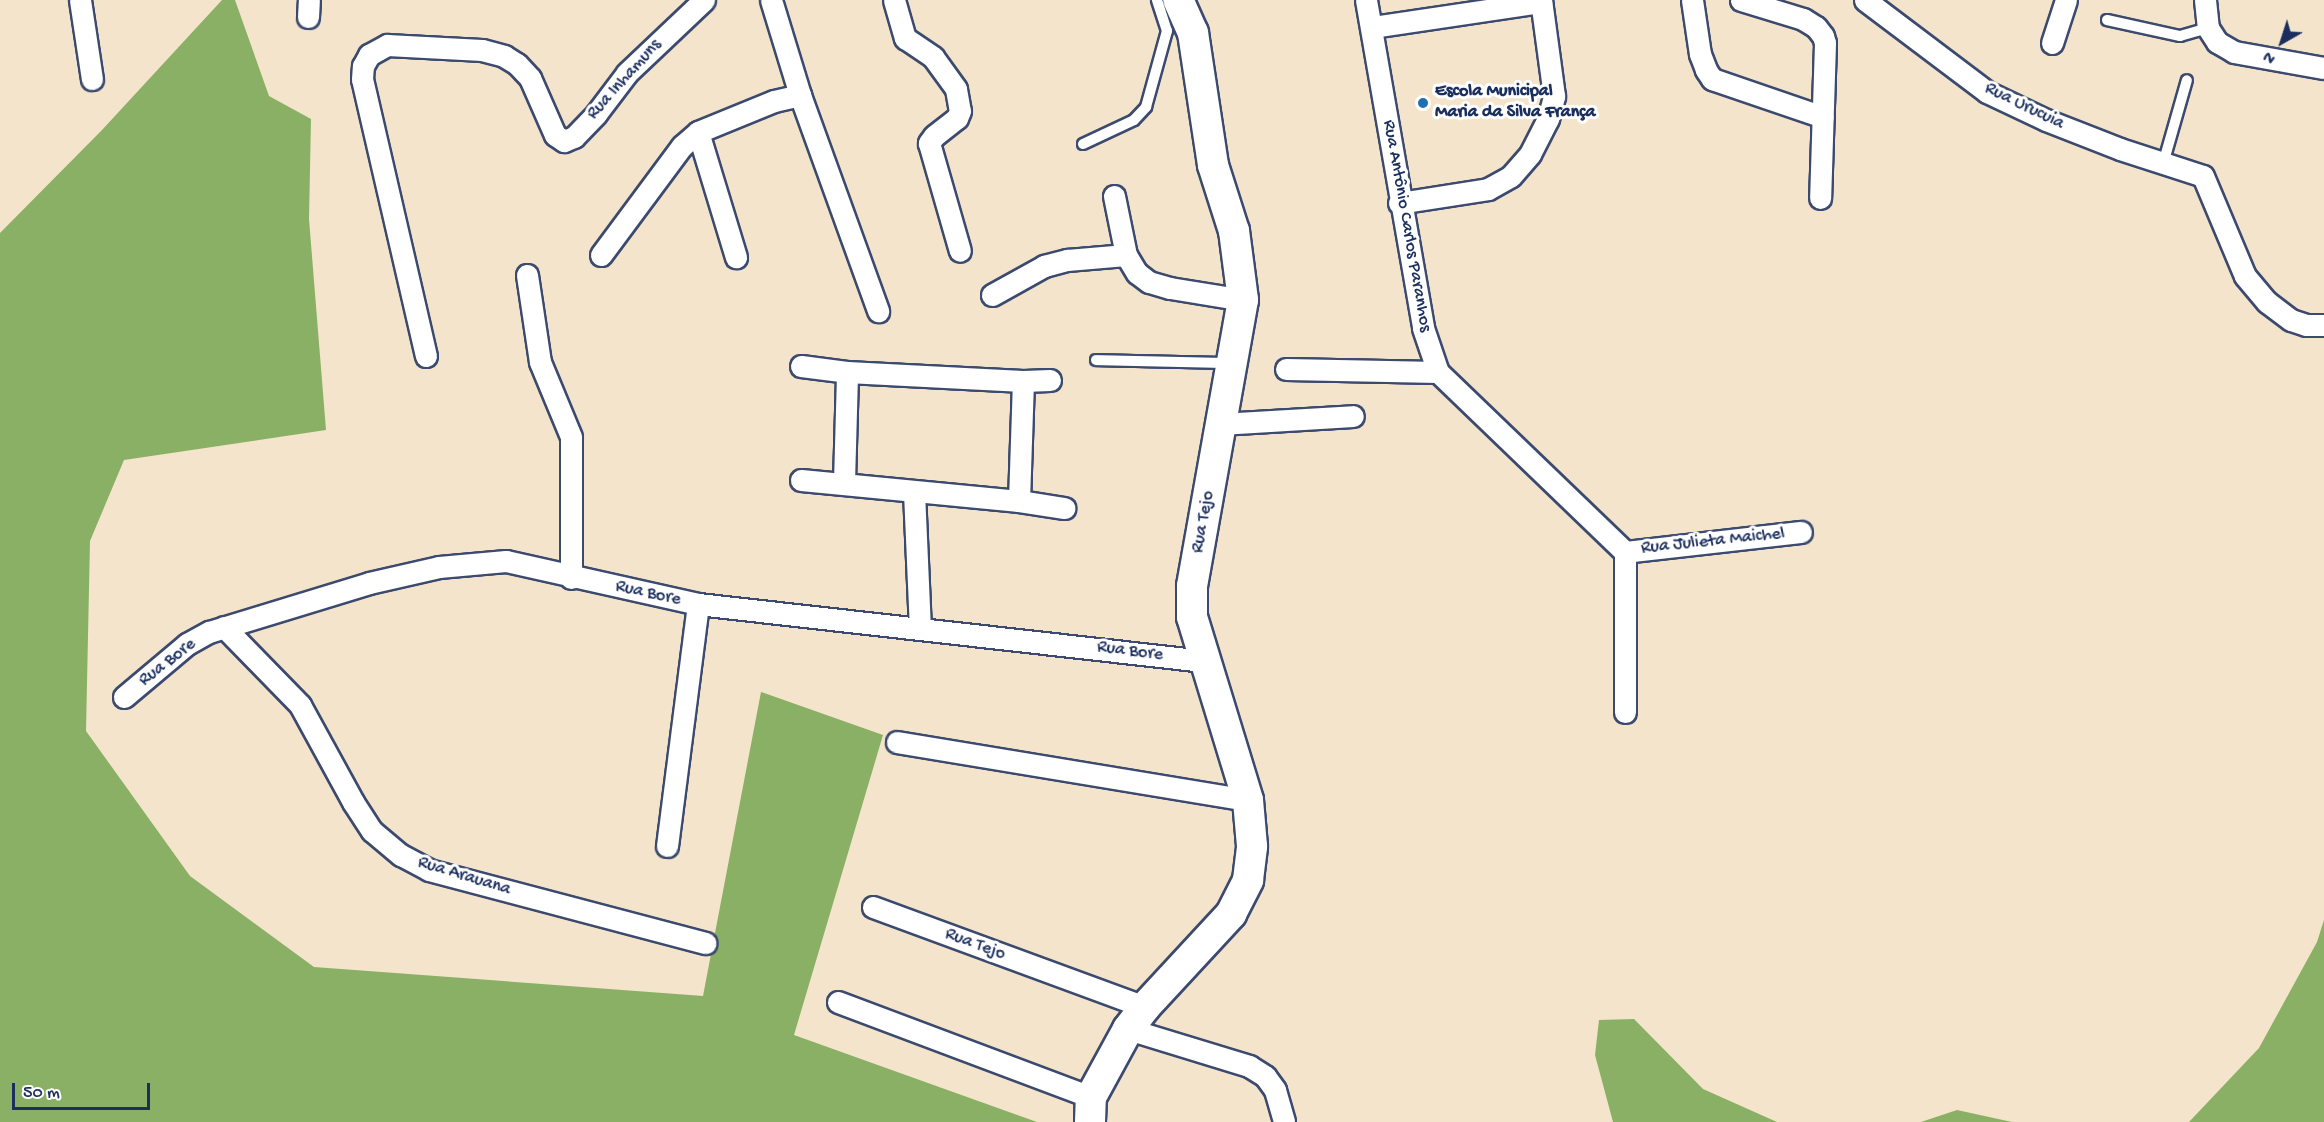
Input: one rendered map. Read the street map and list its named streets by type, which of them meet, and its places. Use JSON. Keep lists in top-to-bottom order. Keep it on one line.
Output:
{"streets":{"street":["Rua Inhamuns","Rua Urucuia","Rua Antônio Carlos Paranhos","Rua Tejo","Rua Julieta Maichel","Rua Bore","Rua Arauana"]},"crossings":[["Rua Antônio Carlos Paranhos","Rua Julieta Maichel"],["Rua Tejo","Rua Bore"],["Rua Bore","Rua Arauana"]],"places":["Escola Municipal Maria da Silva França"],"scale_bar":"50 m","north":"bottom left"}
